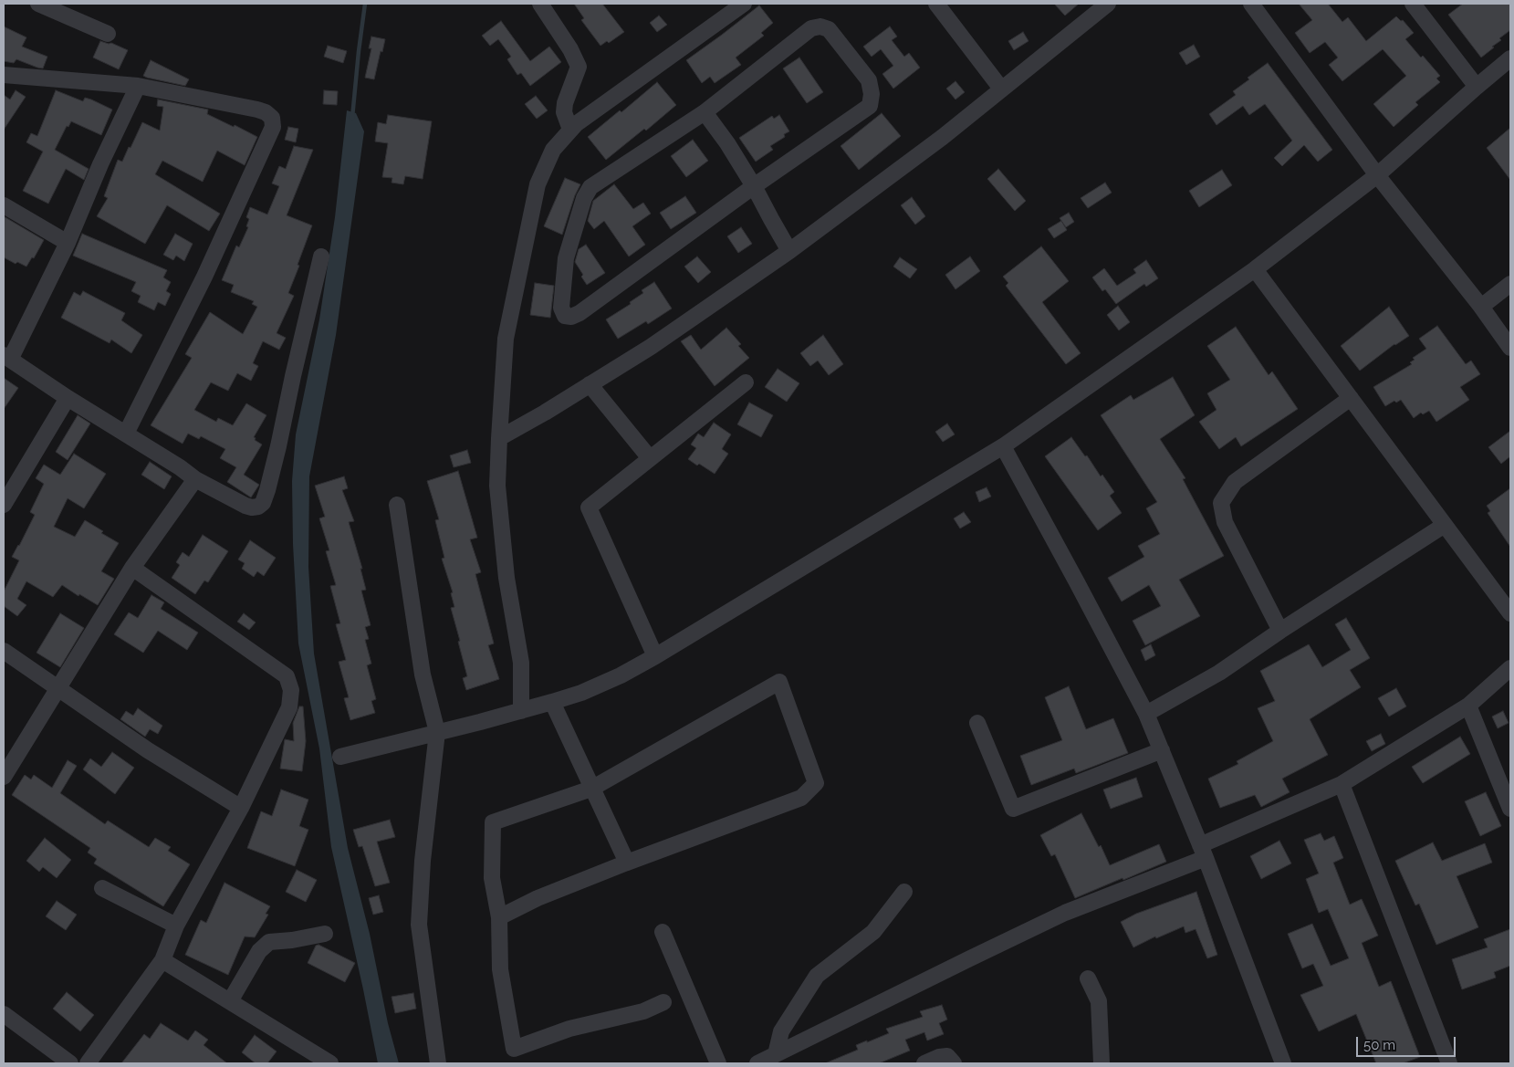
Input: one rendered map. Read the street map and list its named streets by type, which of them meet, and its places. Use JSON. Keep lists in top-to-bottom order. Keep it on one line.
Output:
{"scale_bar":"50 m"}
